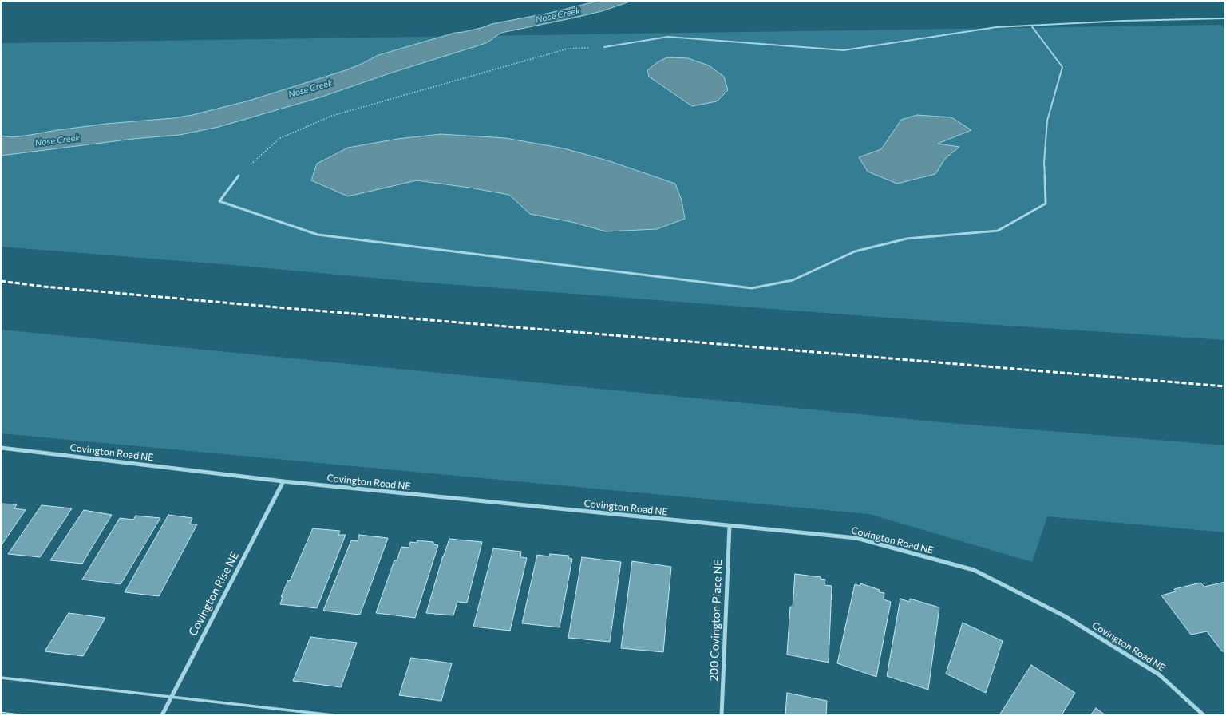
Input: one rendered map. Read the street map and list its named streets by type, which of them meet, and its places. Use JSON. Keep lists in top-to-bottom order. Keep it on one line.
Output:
{"streets":{"street":["Covington Road NE","Covington Rise NE","200 Covington Place NE"]},"crossings":[["Covington Road NE","Covington Rise NE"],["Covington Road NE","200 Covington Place NE"]],"water":["Nose Creek"]}
